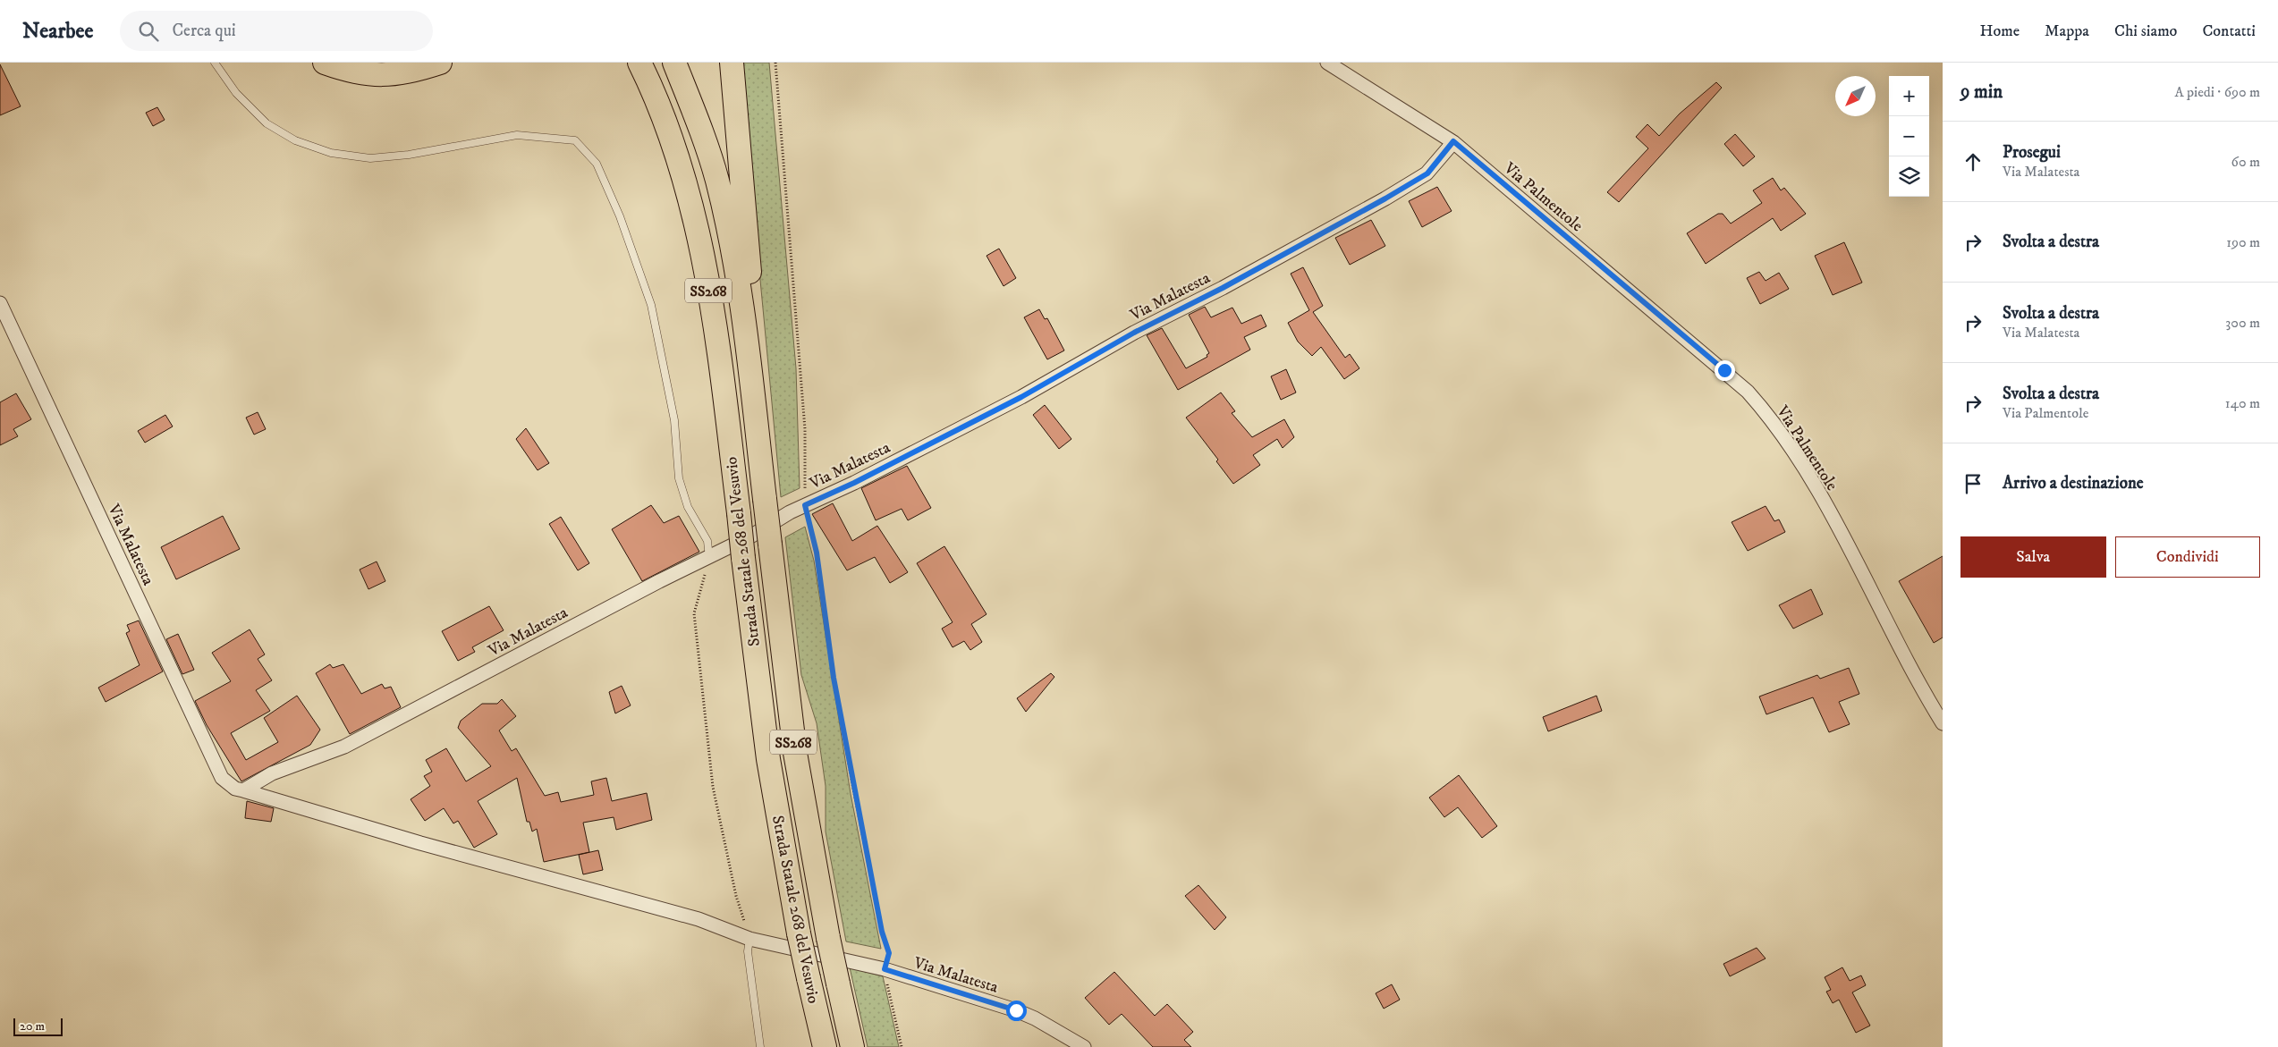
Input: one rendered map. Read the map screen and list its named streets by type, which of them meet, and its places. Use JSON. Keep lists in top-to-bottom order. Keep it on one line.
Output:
{"streets":{"highway":["SS268","Strada Statale 268 del Vesuvio"],"street":["Via Palmentole","Via Malatesta"]},"crossings":[["Via Palmentole","Via Malatesta"]],"scale_bar":"20 m","north":"bottom left","page":{"header":"Nearbee","search":"Cerca qui","nav":["Home","Mappa","Chi siamo","Contatti"],"heading":["9 min","A piedi · 690 m"],"map_buttons":["+","−"],"list":[["Prosegui","Via Malatesta","60 m"],["Svolta a destra","190 m"],["Svolta a destra","Via Malatesta","300 m"],["Svolta a destra","Via Palmentole","140 m"],"Arrivo a destinazione"],"buttons":["Salva","Condividi"],"scale":"20 m"}}
